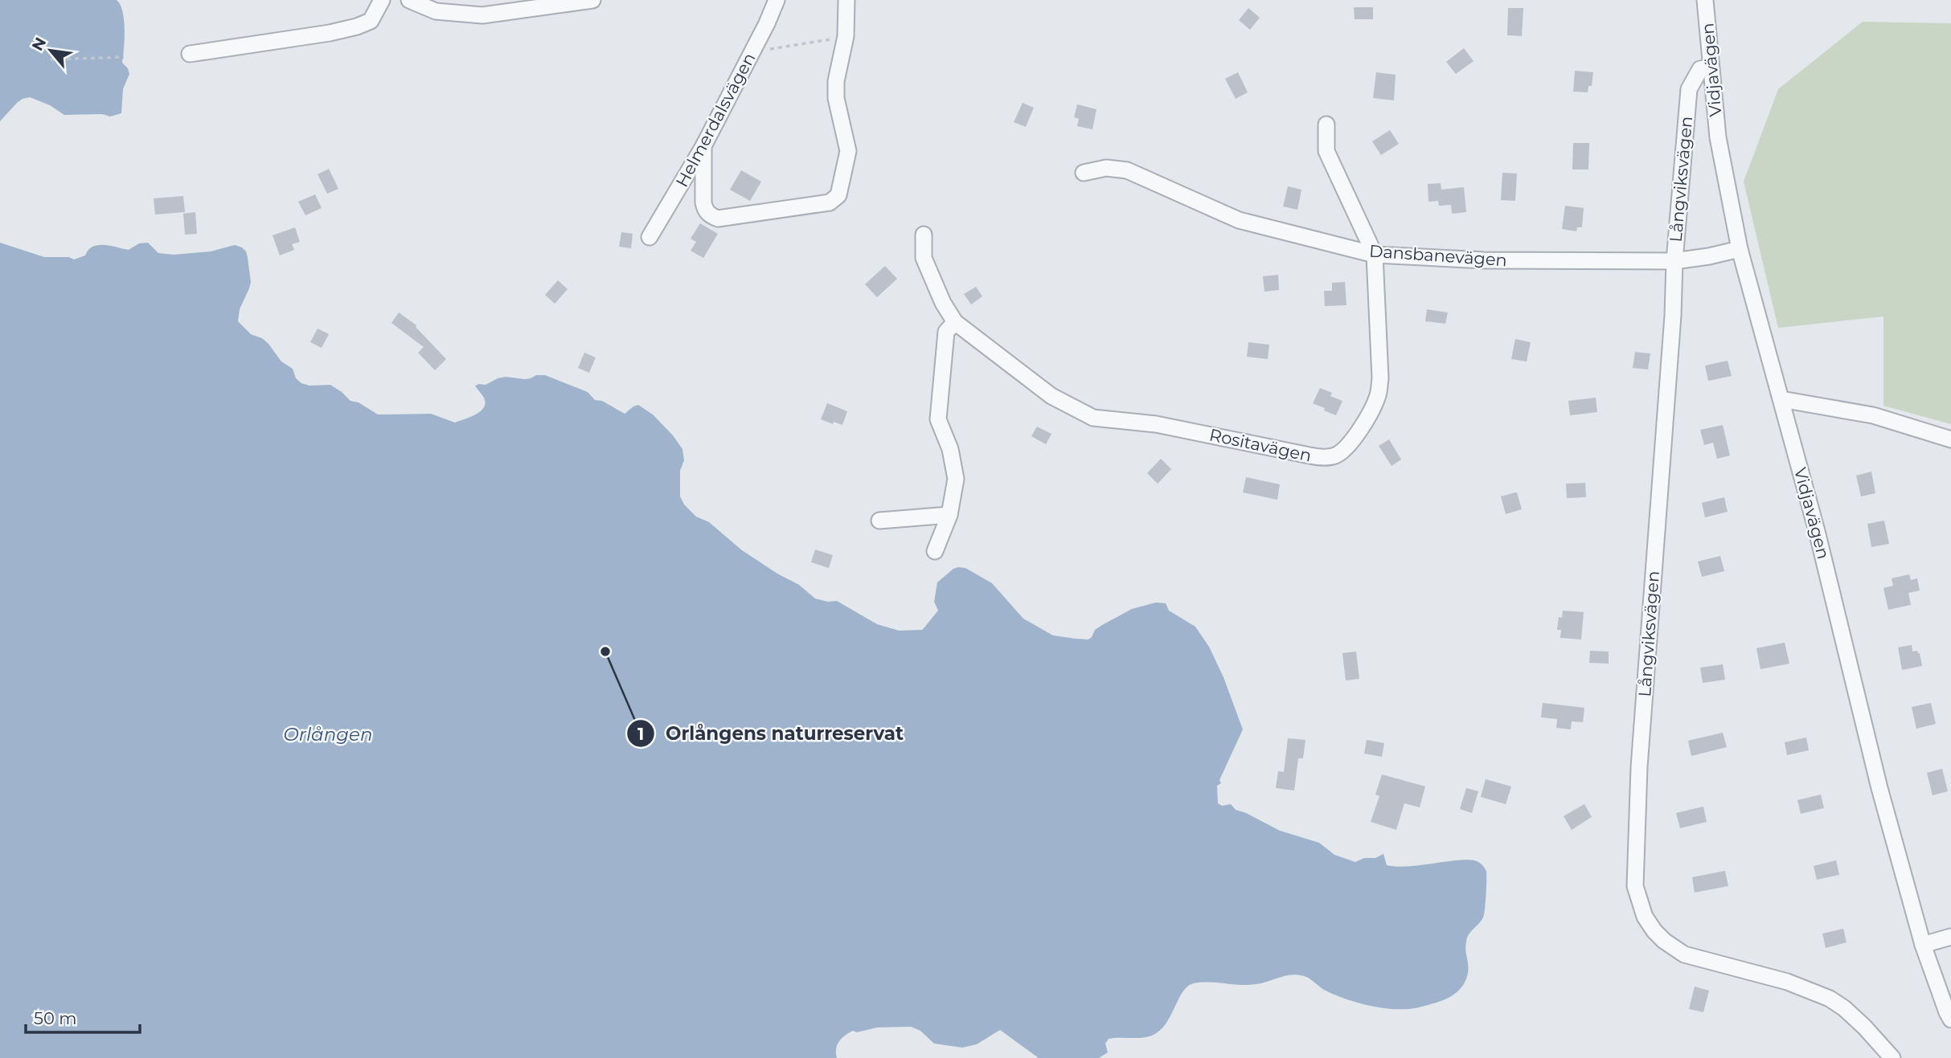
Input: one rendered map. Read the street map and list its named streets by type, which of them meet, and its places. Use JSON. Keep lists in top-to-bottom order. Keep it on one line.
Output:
{"streets":{"street":["Vidjavägen","Helmerdalsvägen","Långviksvägen","Dansbanevägen","Rositavägen"]},"crossings":[["Vidjavägen","Långviksvägen"],["Vidjavägen","Dansbanevägen"],["Långviksvägen","Dansbanevägen"],["Dansbanevägen","Rositavägen"]],"water":["Orlången"],"places":["Orlångens naturreservat"],"scale_bar":"50 m","north":"top left"}
